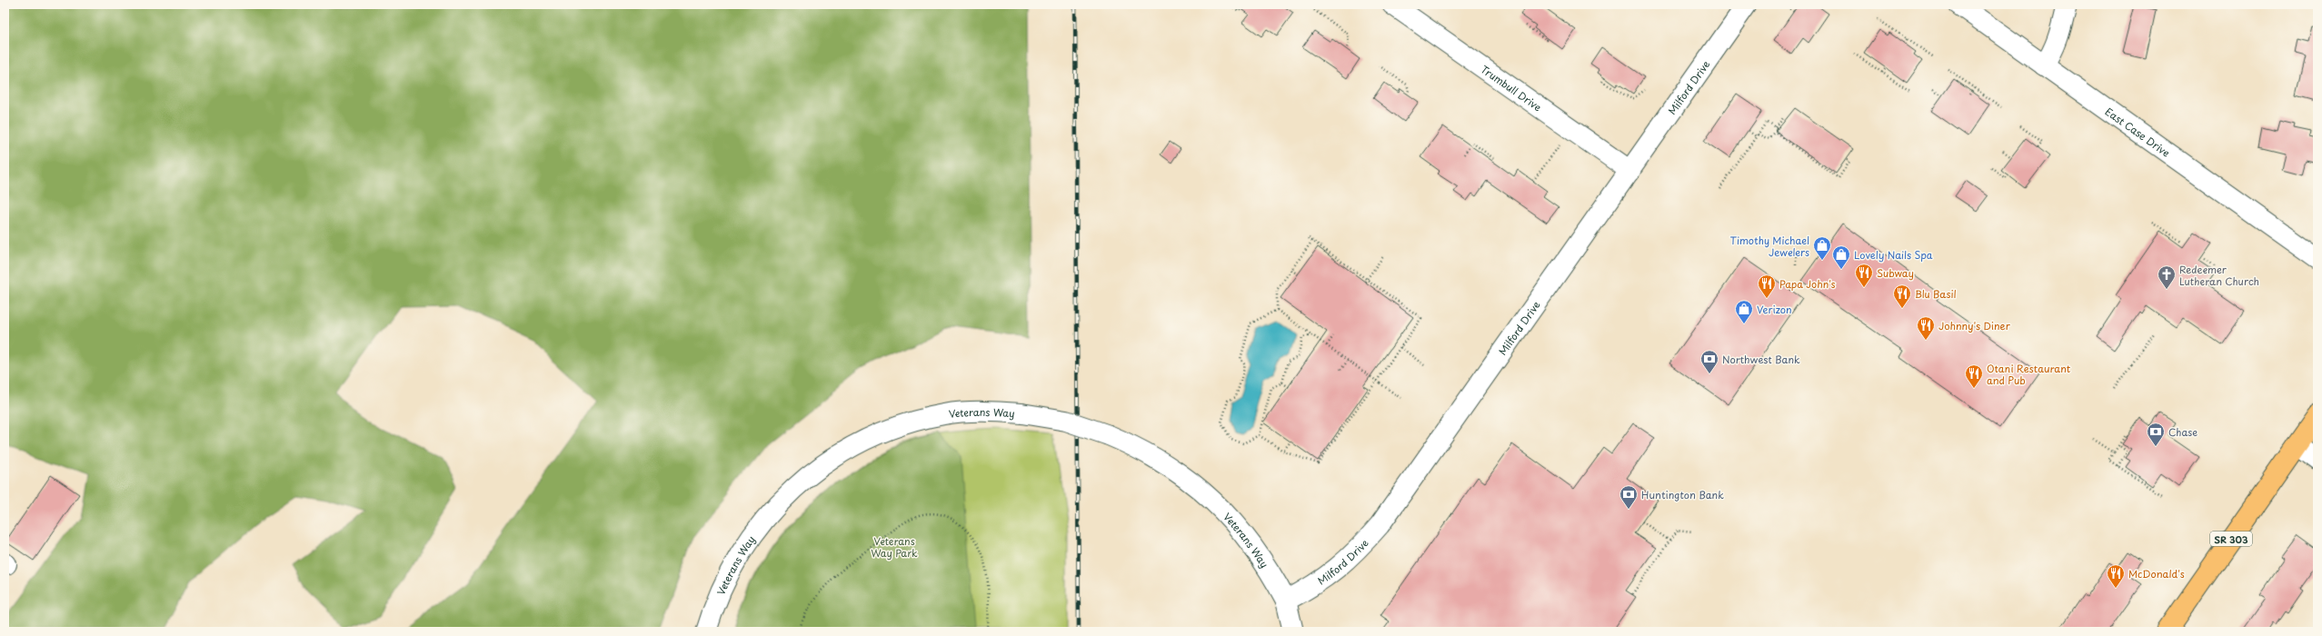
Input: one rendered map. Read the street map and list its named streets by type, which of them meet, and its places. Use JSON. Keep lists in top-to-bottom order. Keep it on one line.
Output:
{"streets":{"main road":["SR 303"],"street":["Milford Drive","Trumbull Drive","East Case Drive","Veterans Way"]},"crossings":[["Milford Drive","Trumbull Drive"],["Milford Drive","Veterans Way"]],"parks":["Veterans Way Park"],"places":{"shop":["Timothy Michael Jewelers","Lovely Nails Spa","Verizon"],"restaurant":["Subway","Papa John's","Blu Basil","Johnny's Diner","Otani Restaurant and Pub","McDonald's"],"church":["Redeemer Lutheran Church"],"bank":["Northwest Bank","Chase","Huntington Bank"]}}
